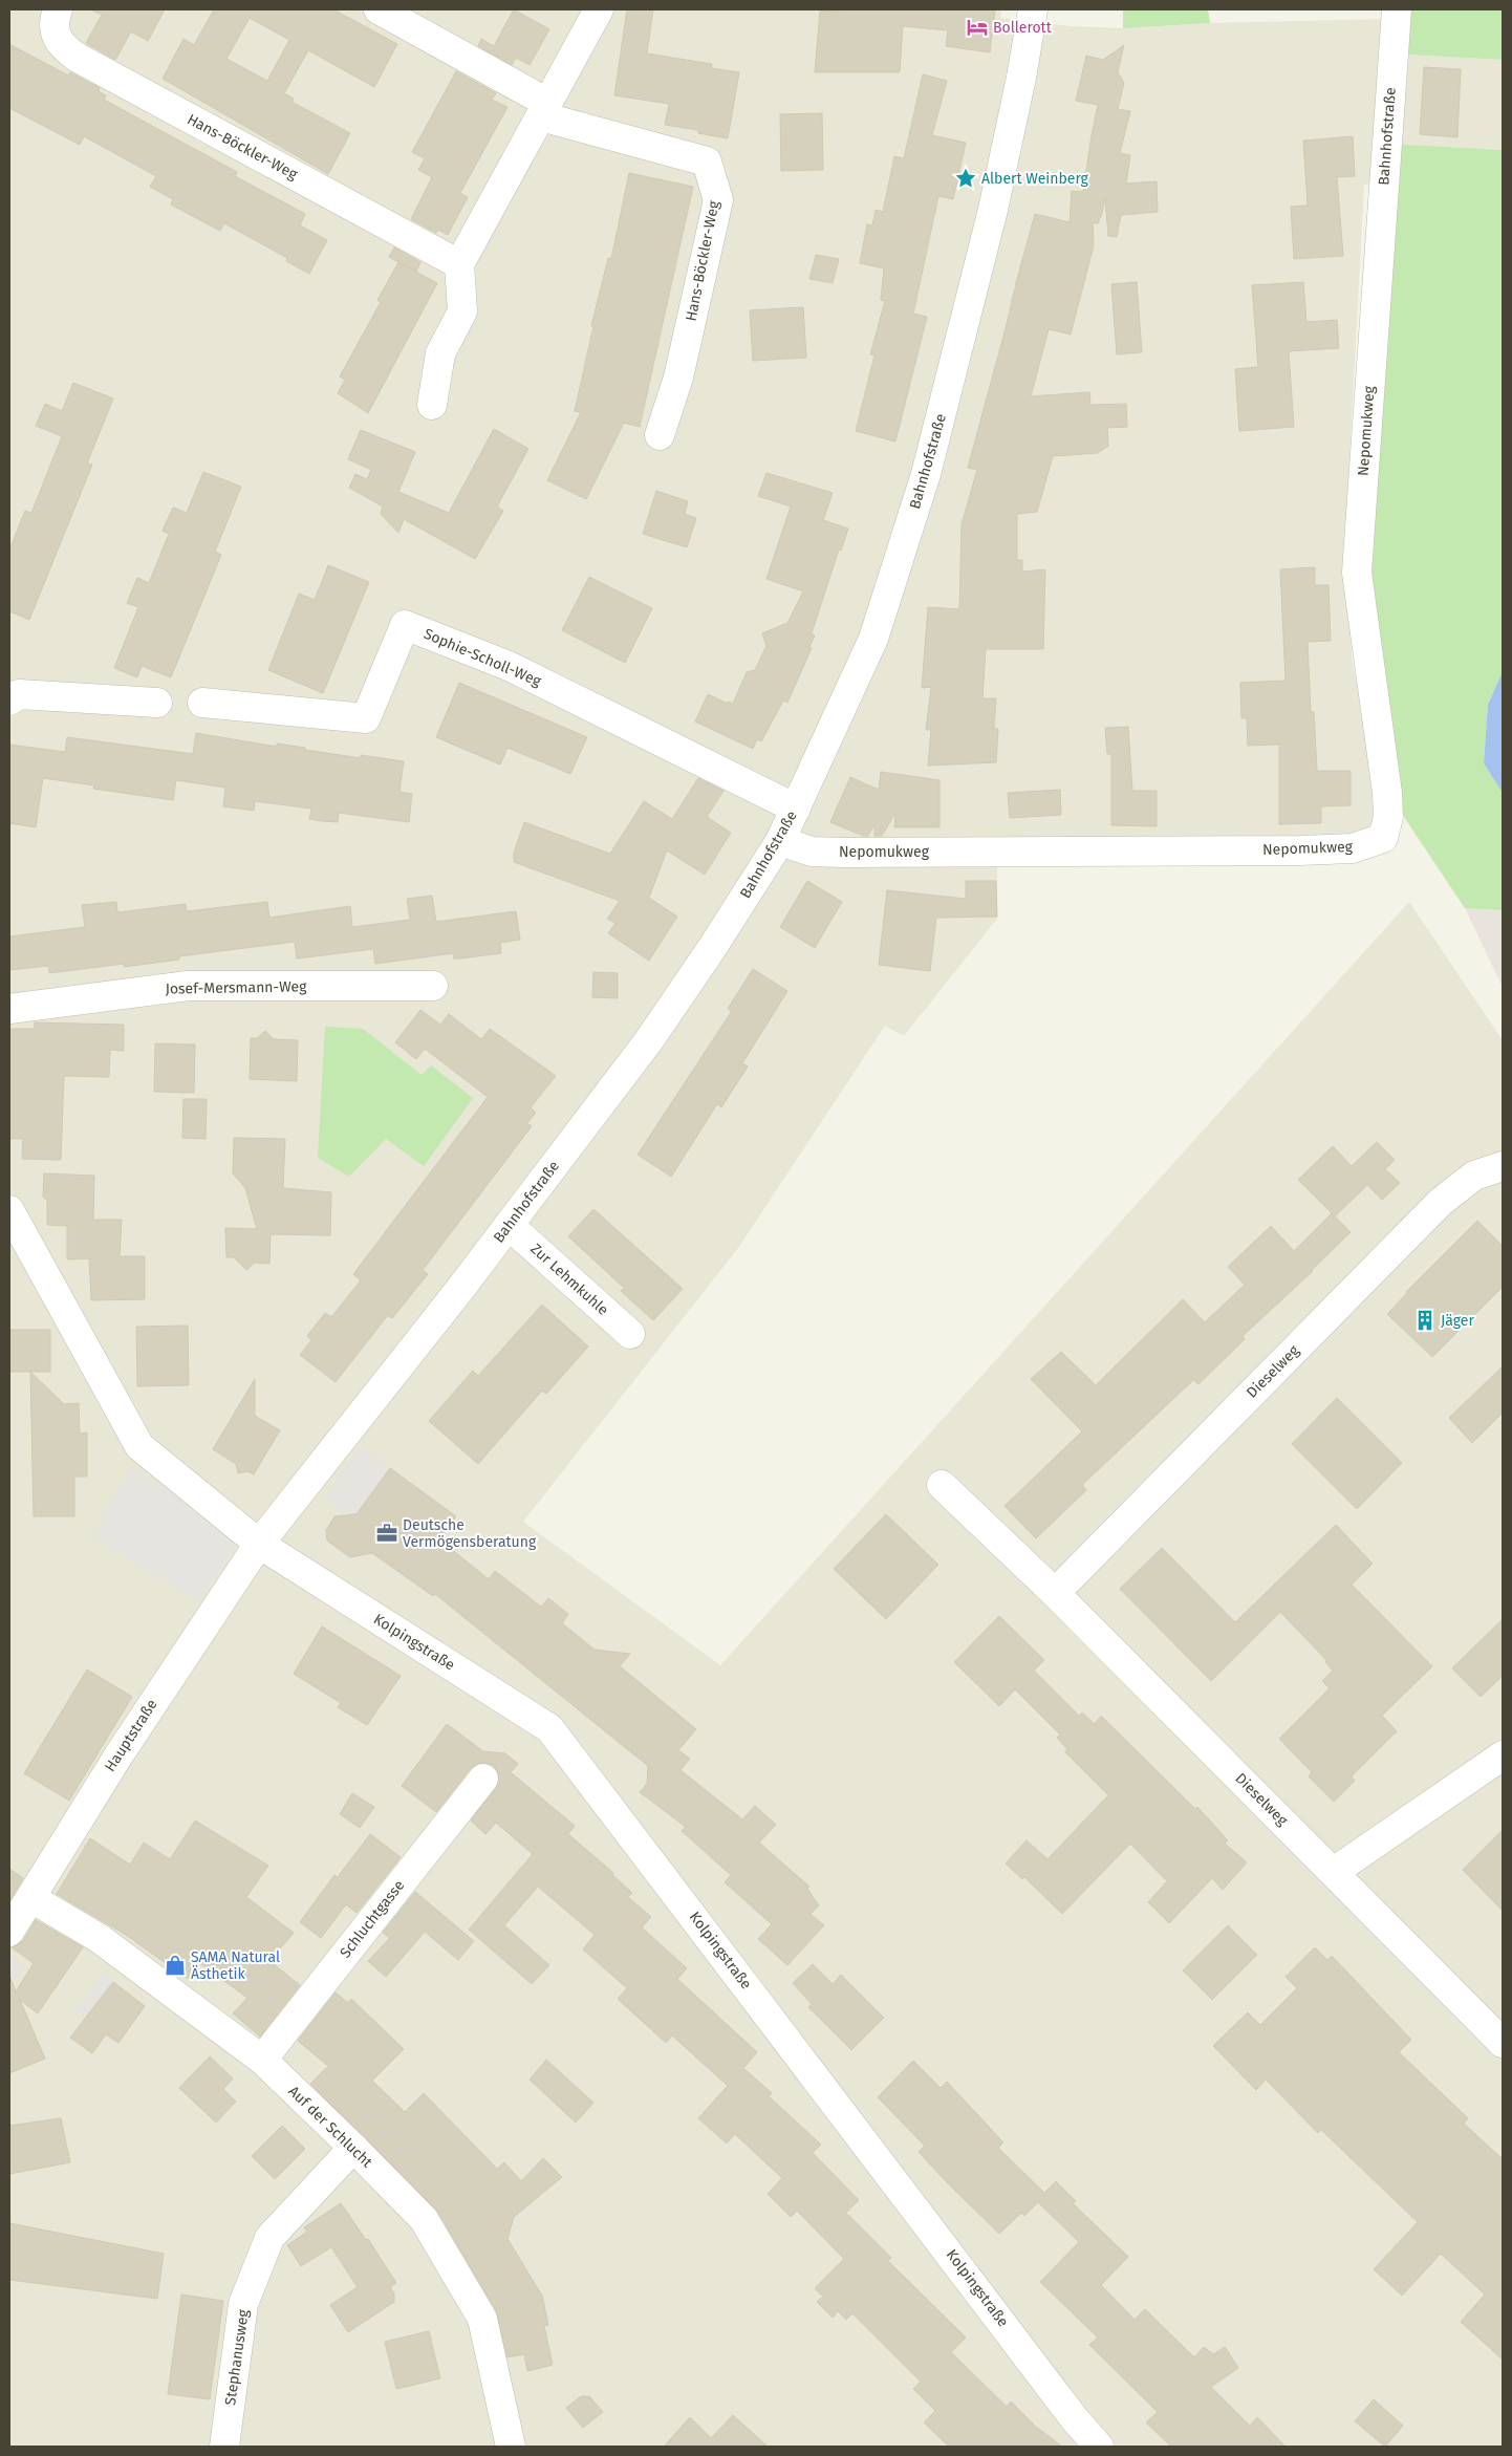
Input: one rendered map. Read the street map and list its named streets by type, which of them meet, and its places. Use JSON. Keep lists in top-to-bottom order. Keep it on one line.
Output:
{"streets":{"street":["Bahnhofstraße","Hans-Böckler-Weg","Nepomukweg","Sophie-Scholl-Weg","Josef-Mersmann-Weg","Zur Lehmkuhle","Dieselweg","Kolpingstraße","Hauptstraße","Schluchtgasse","Auf der Schlucht","Stephanusweg"]},"crossings":[["Bahnhofstraße","Nepomukweg"],["Bahnhofstraße","Sophie-Scholl-Weg"],["Bahnhofstraße","Zur Lehmkuhle"],["Bahnhofstraße","Kolpingstraße"],["Bahnhofstraße","Hauptstraße"],["Kolpingstraße","Hauptstraße"],["Hauptstraße","Auf der Schlucht"],["Schluchtgasse","Auf der Schlucht"],["Auf der Schlucht","Stephanusweg"]],"places":{"hotel":["Bollerott"],"place":["Albert Weinberg"],"building":["Jäger"],"office":["Deutsche Vermögensberatung"],"shop":["SAMA Natural Ästhetik"]}}
